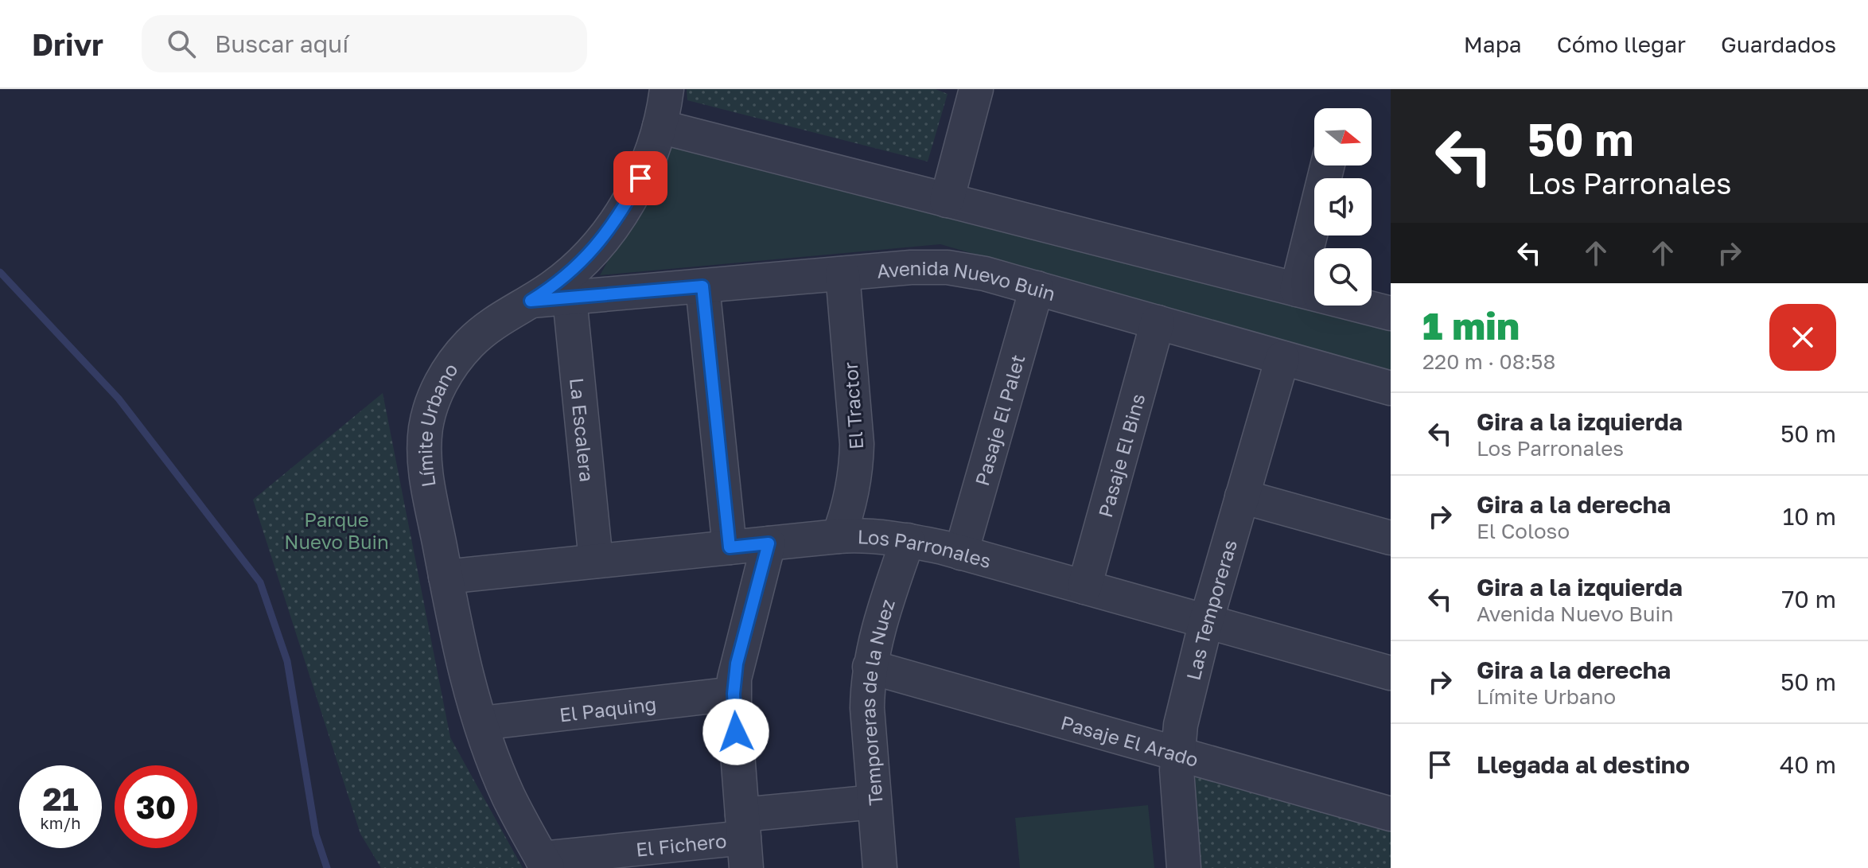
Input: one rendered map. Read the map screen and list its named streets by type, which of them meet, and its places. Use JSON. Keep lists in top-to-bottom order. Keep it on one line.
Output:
{"streets":{"street":["Avenida Nuevo Buin","El Tractor","Pasaje El Palet","Límite Urbano","La Escalera","Pasaje El Bins","Los Parronales","Las Temporeras","Temporeras de la Nuez","El Paquing","Pasaje El Arado","El Fichero"]},"crossings":[["Avenida Nuevo Buin","El Tractor"],["Avenida Nuevo Buin","Pasaje El Palet"],["Avenida Nuevo Buin","Límite Urbano"],["Avenida Nuevo Buin","La Escalera"],["Avenida Nuevo Buin","Pasaje El Bins"],["Avenida Nuevo Buin","Las Temporeras"],["El Tractor","Los Parronales"],["Pasaje El Palet","Los Parronales"],["Límite Urbano","Los Parronales"],["Límite Urbano","El Paquing"],["Límite Urbano","El Fichero"],["La Escalera","Los Parronales"],["Pasaje El Bins","Los Parronales"],["Los Parronales","Las Temporeras"],["Los Parronales","Temporeras de la Nuez"],["Las Temporeras","Pasaje El Arado"],["Temporeras de la Nuez","Pasaje El Arado"],["Temporeras de la Nuez","El Fichero"]],"parks":["Parque Nuevo Buin"],"north":"right","page":{"header":"Drivr","search":"Buscar aquí","nav":["Mapa","Cómo llegar","Guardados"],"turn":["50 m","Los Parronales"],"heading":["1 min","220 m · 08:58"],"list":[{"name":"Gira a la izquierda","note":"Los Parronales","value":"50 m"},{"name":"Gira a la derecha","note":"El Coloso","value":"10 m"},{"name":"Gira a la izquierda","note":"Avenida Nuevo Buin","value":"70 m"},{"name":"Gira a la derecha","note":"Límite Urbano","value":"50 m"},{"name":"Llegada al destino","value":"40 m"}],"speed":"21 km/h","limit":"30"}}
